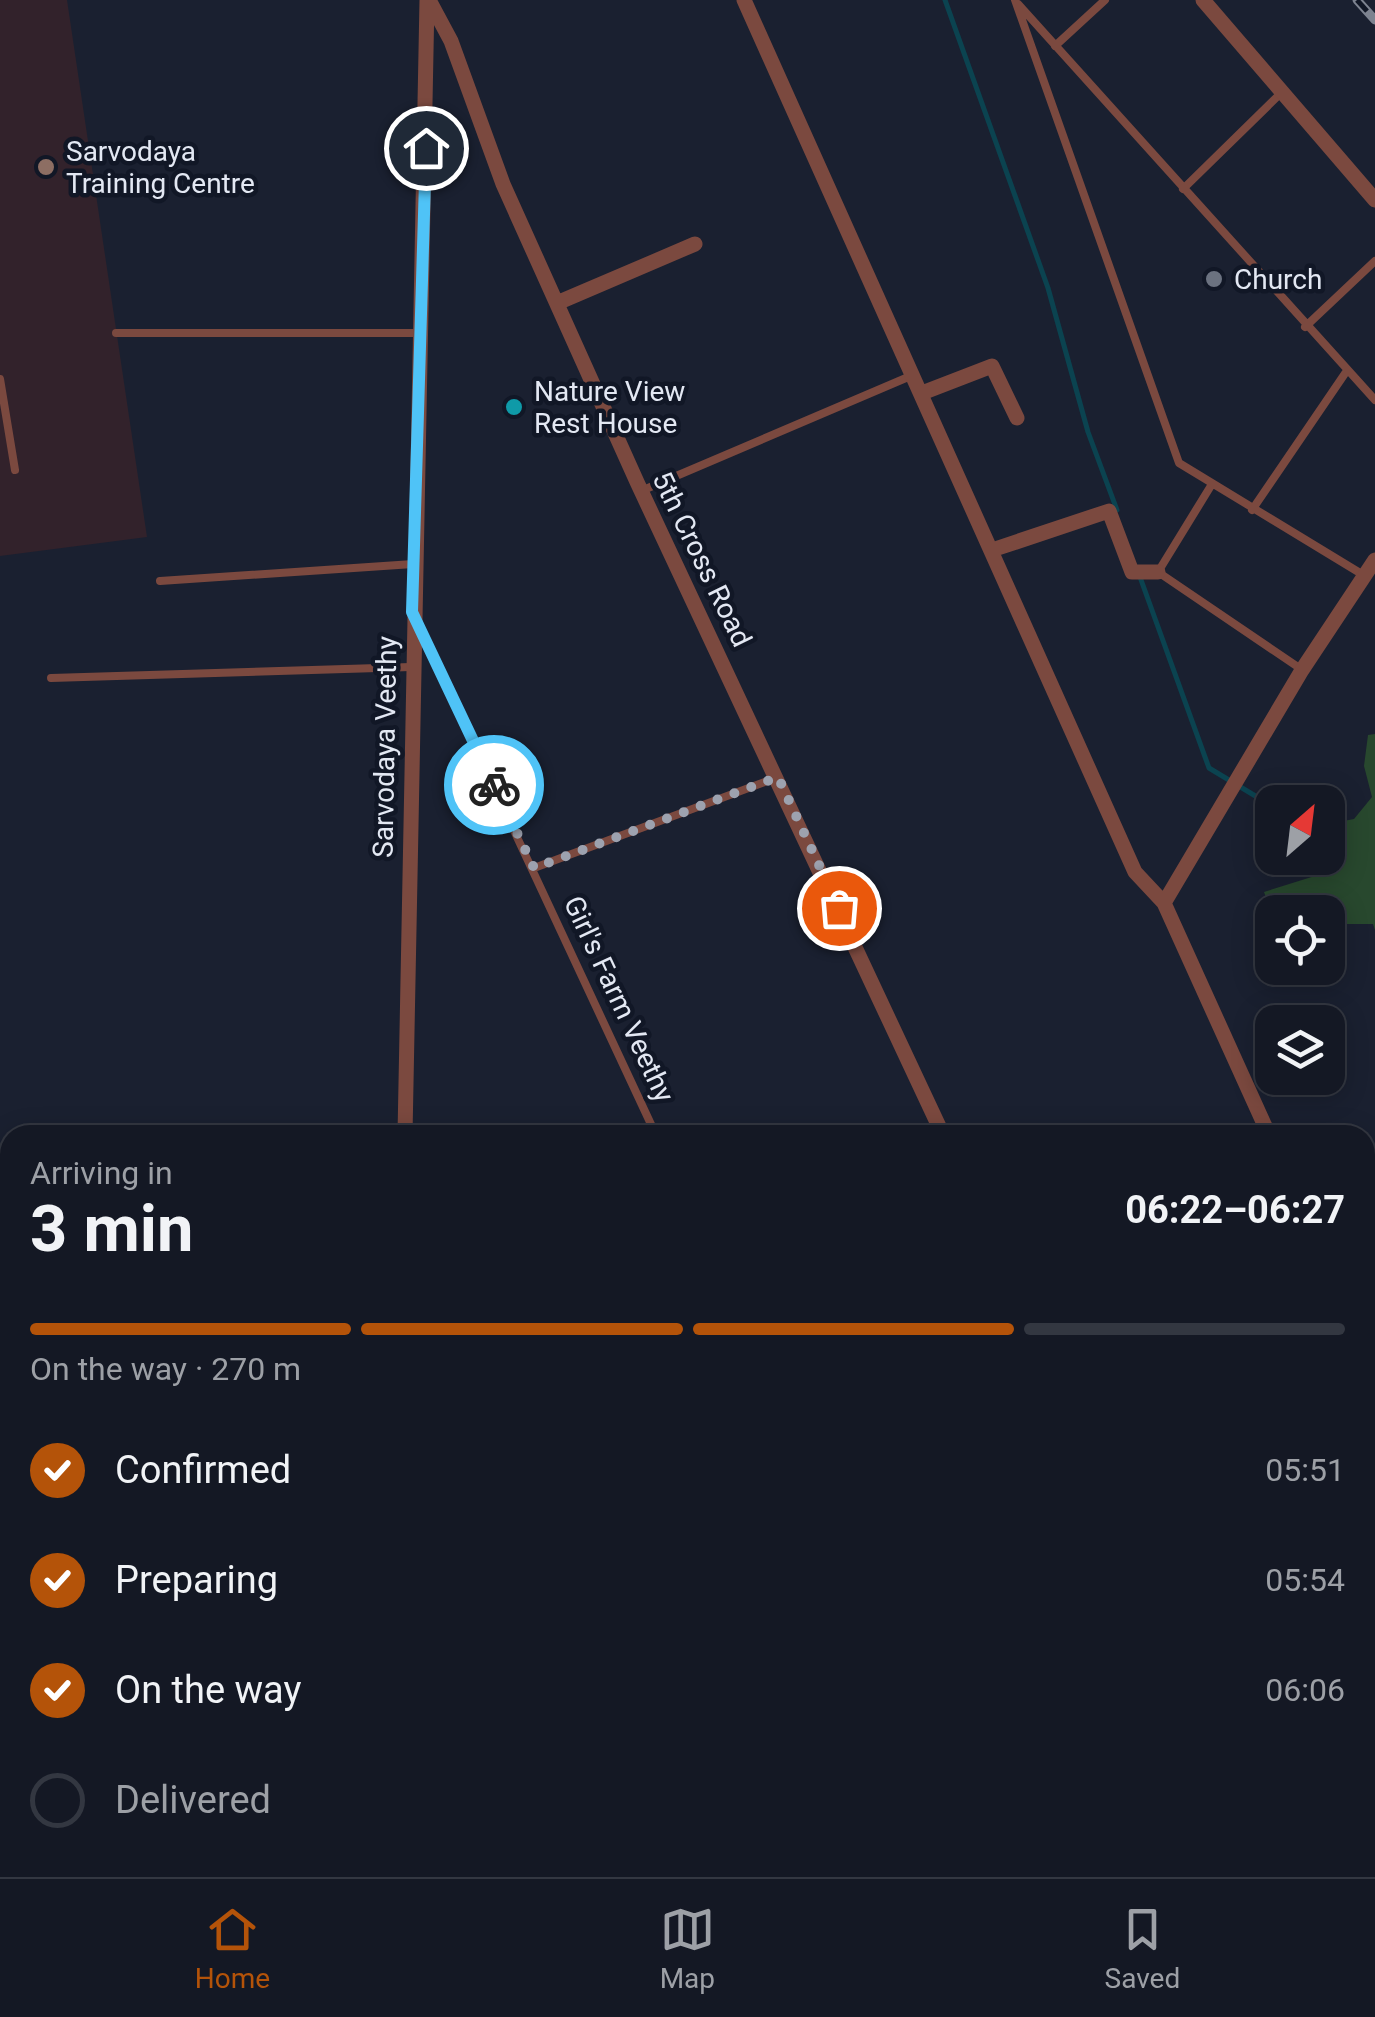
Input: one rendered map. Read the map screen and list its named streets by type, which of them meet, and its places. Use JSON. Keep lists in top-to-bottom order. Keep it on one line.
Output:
{"streets":{"street":["5th Cross Road","Sarvodaya Veethy"],"lane":["Girl's Farm Veethy"]},"crossings":[["5th Cross Road","Sarvodaya Veethy"],["Sarvodaya Veethy","Girl's Farm Veethy"]],"places":["Sarvodaya Training Centre","Church","Nature View Rest House"],"north":"top right","page":{"heading":["3 min","Arriving in","06:22–06:27"],"bar":"On the way · 270 m","list":[["Confirmed","05:51"],["Preparing","05:54"],["On the way","06:06"],"Delivered"],"tabs":["Home","Map","Saved"]}}
